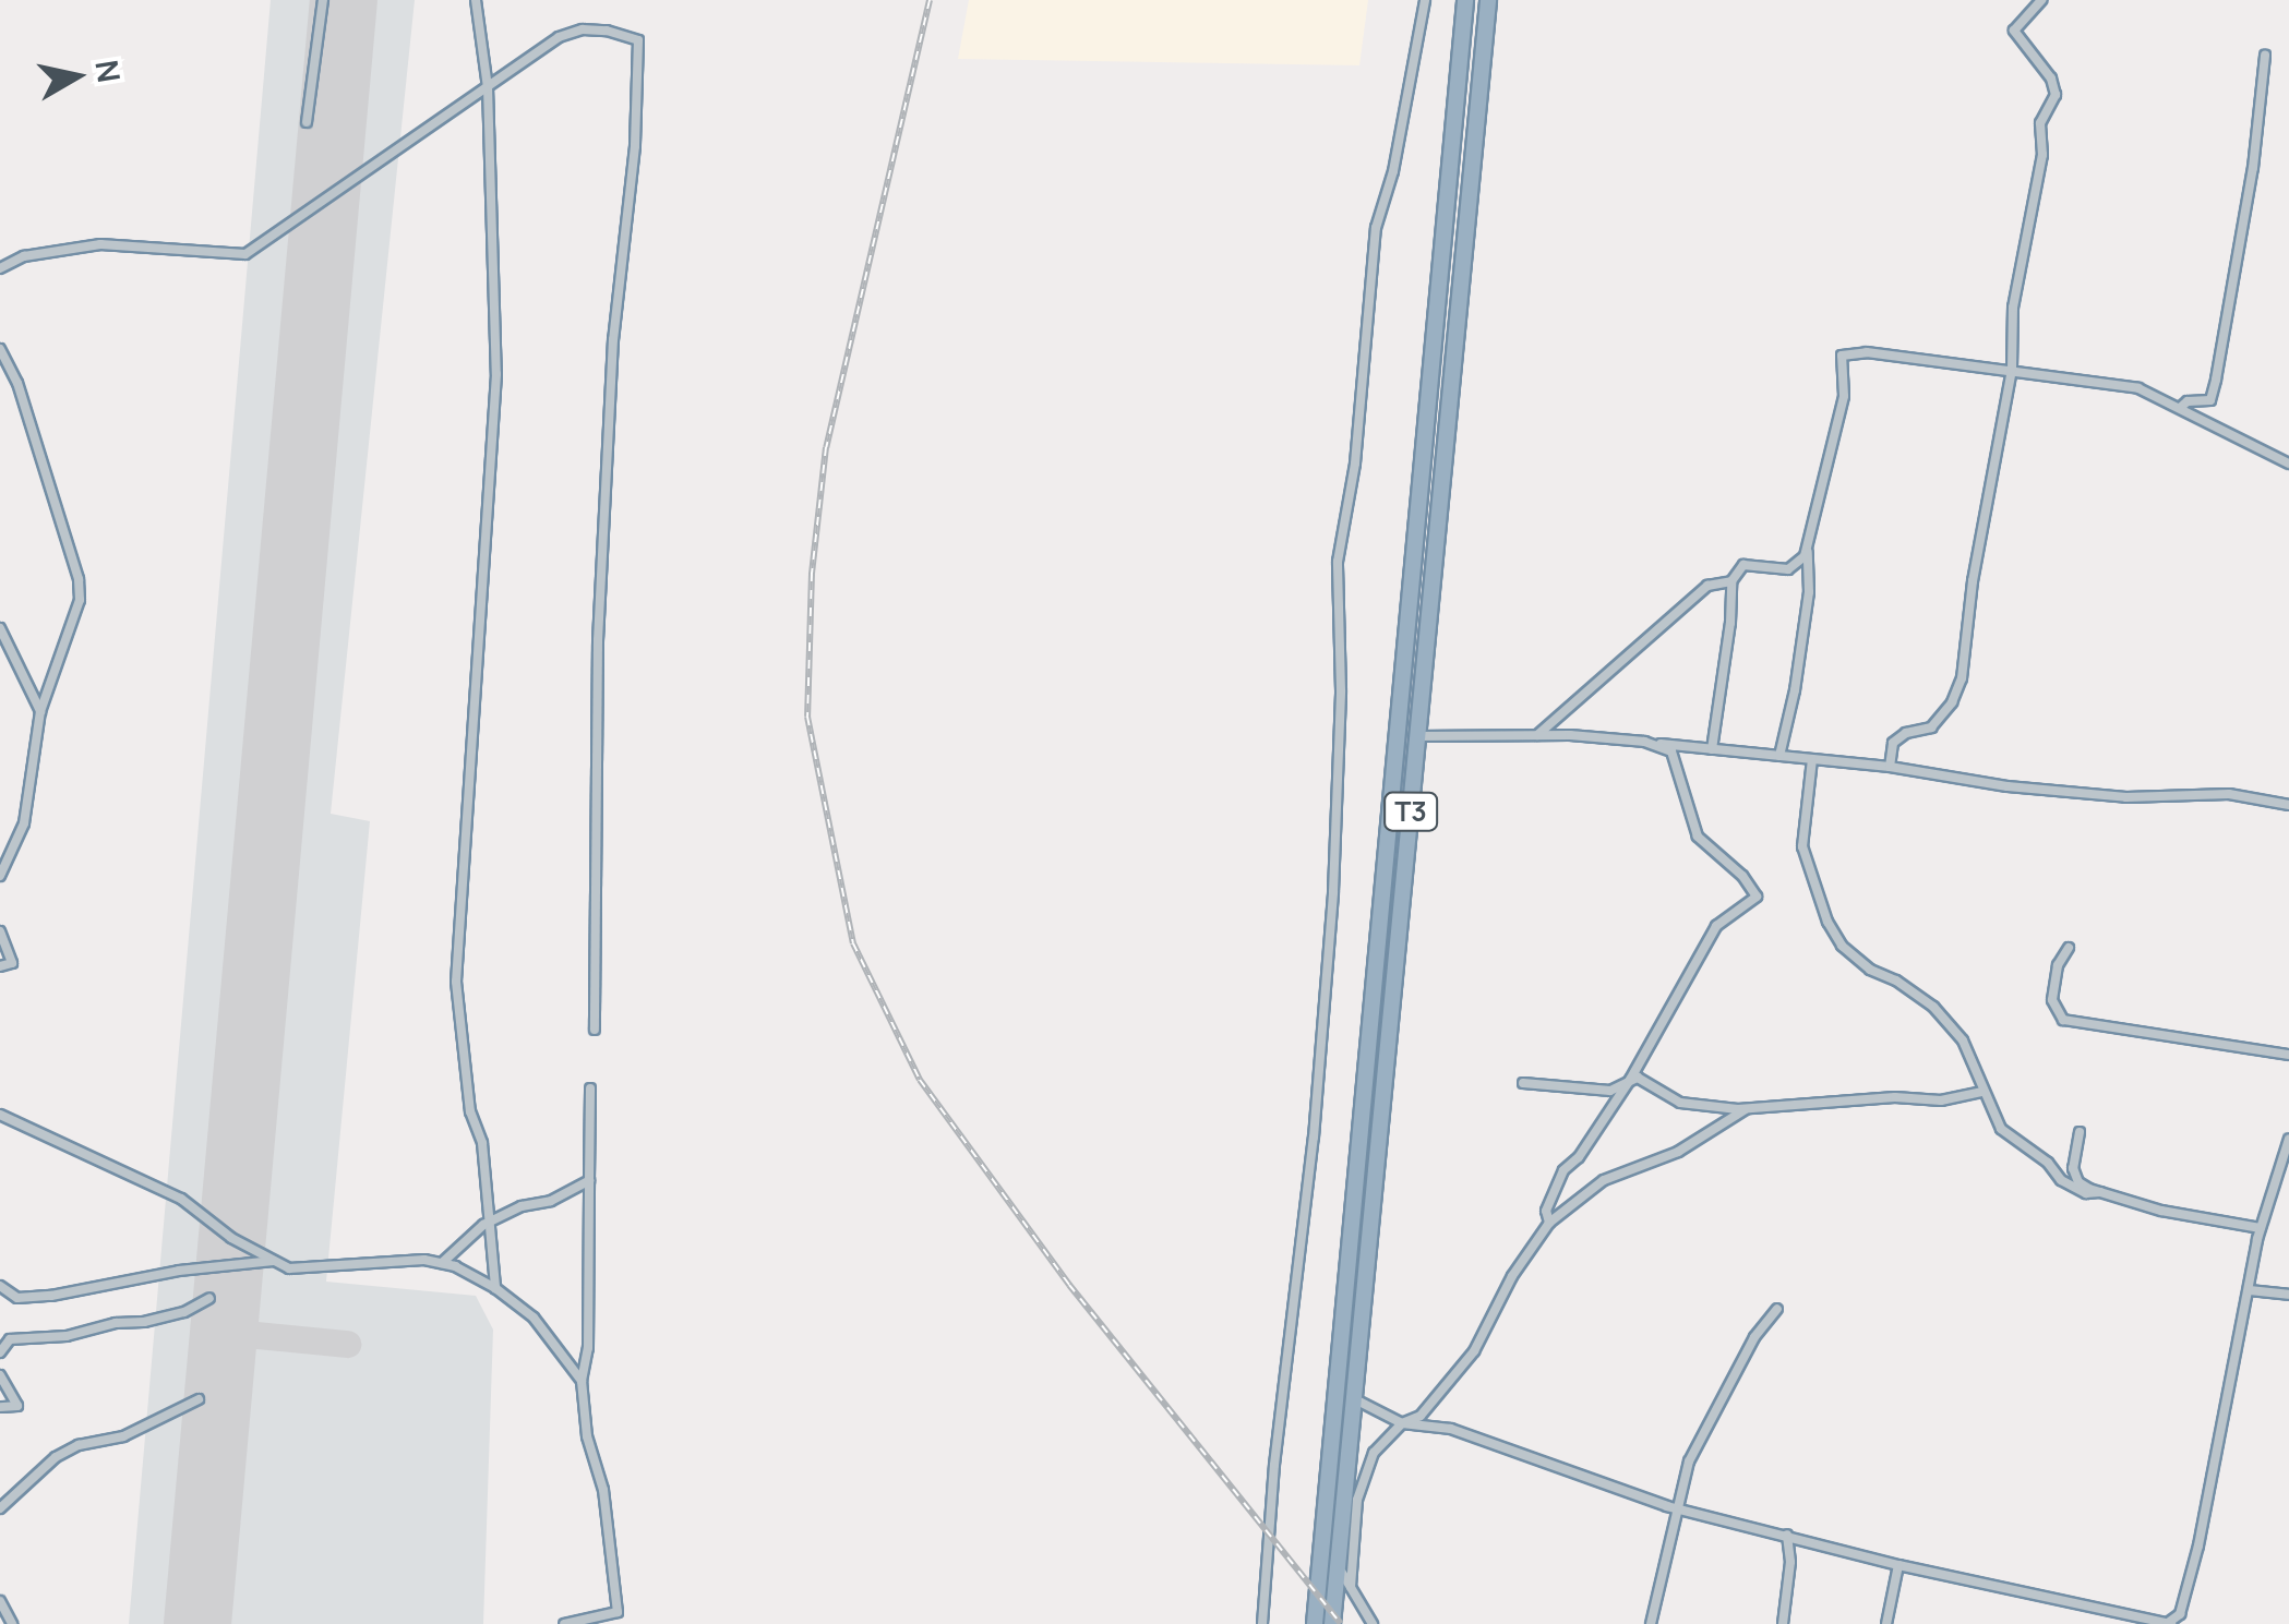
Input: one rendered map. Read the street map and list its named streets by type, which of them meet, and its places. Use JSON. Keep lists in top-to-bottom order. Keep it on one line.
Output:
{"streets":{"highway":["T3"]},"north":"right"}
